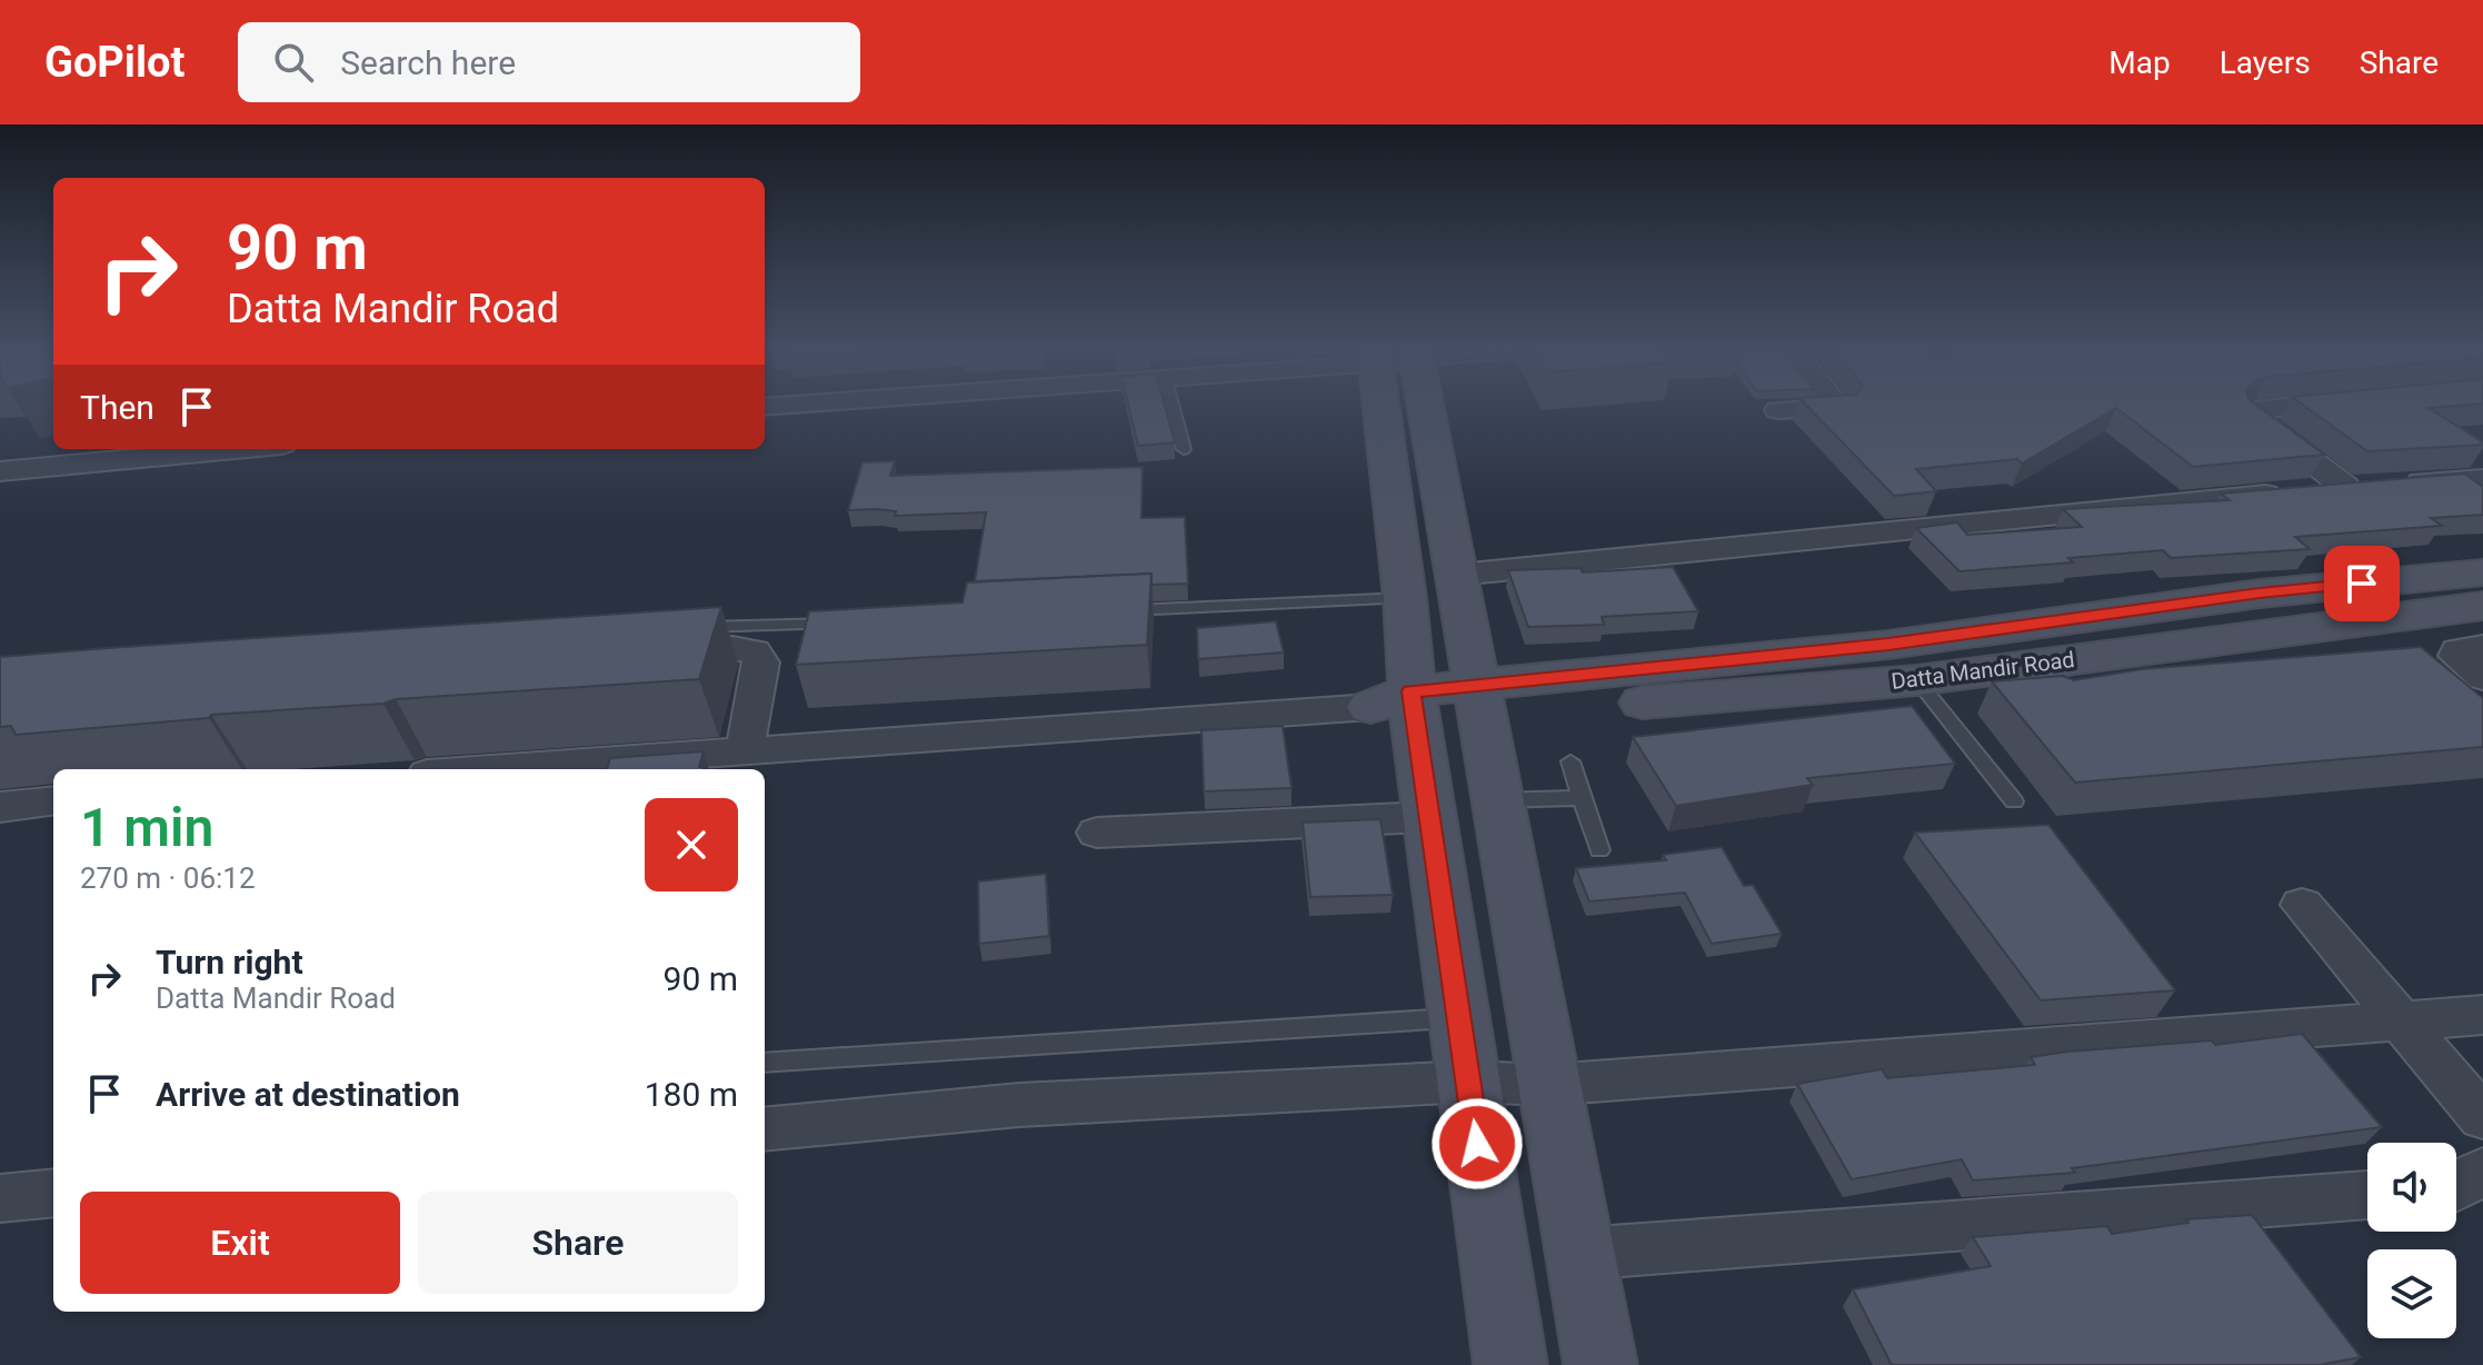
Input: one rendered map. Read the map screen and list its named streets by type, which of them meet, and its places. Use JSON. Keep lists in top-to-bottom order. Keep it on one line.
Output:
{"streets":{"main road":["Datta Mandir Road"]},"page":{"header":"GoPilot","search":"Search here","nav":["Map","Layers","Share"],"turn":["90 m","Datta Mandir Road"],"then":"Then","heading":["1 min","270 m · 06:12"],"list":[{"name":"Turn right","note":"Datta Mandir Road","value":"90 m"},{"name":"Arrive at destination","value":"180 m"}],"buttons":["Exit","Share"]}}
